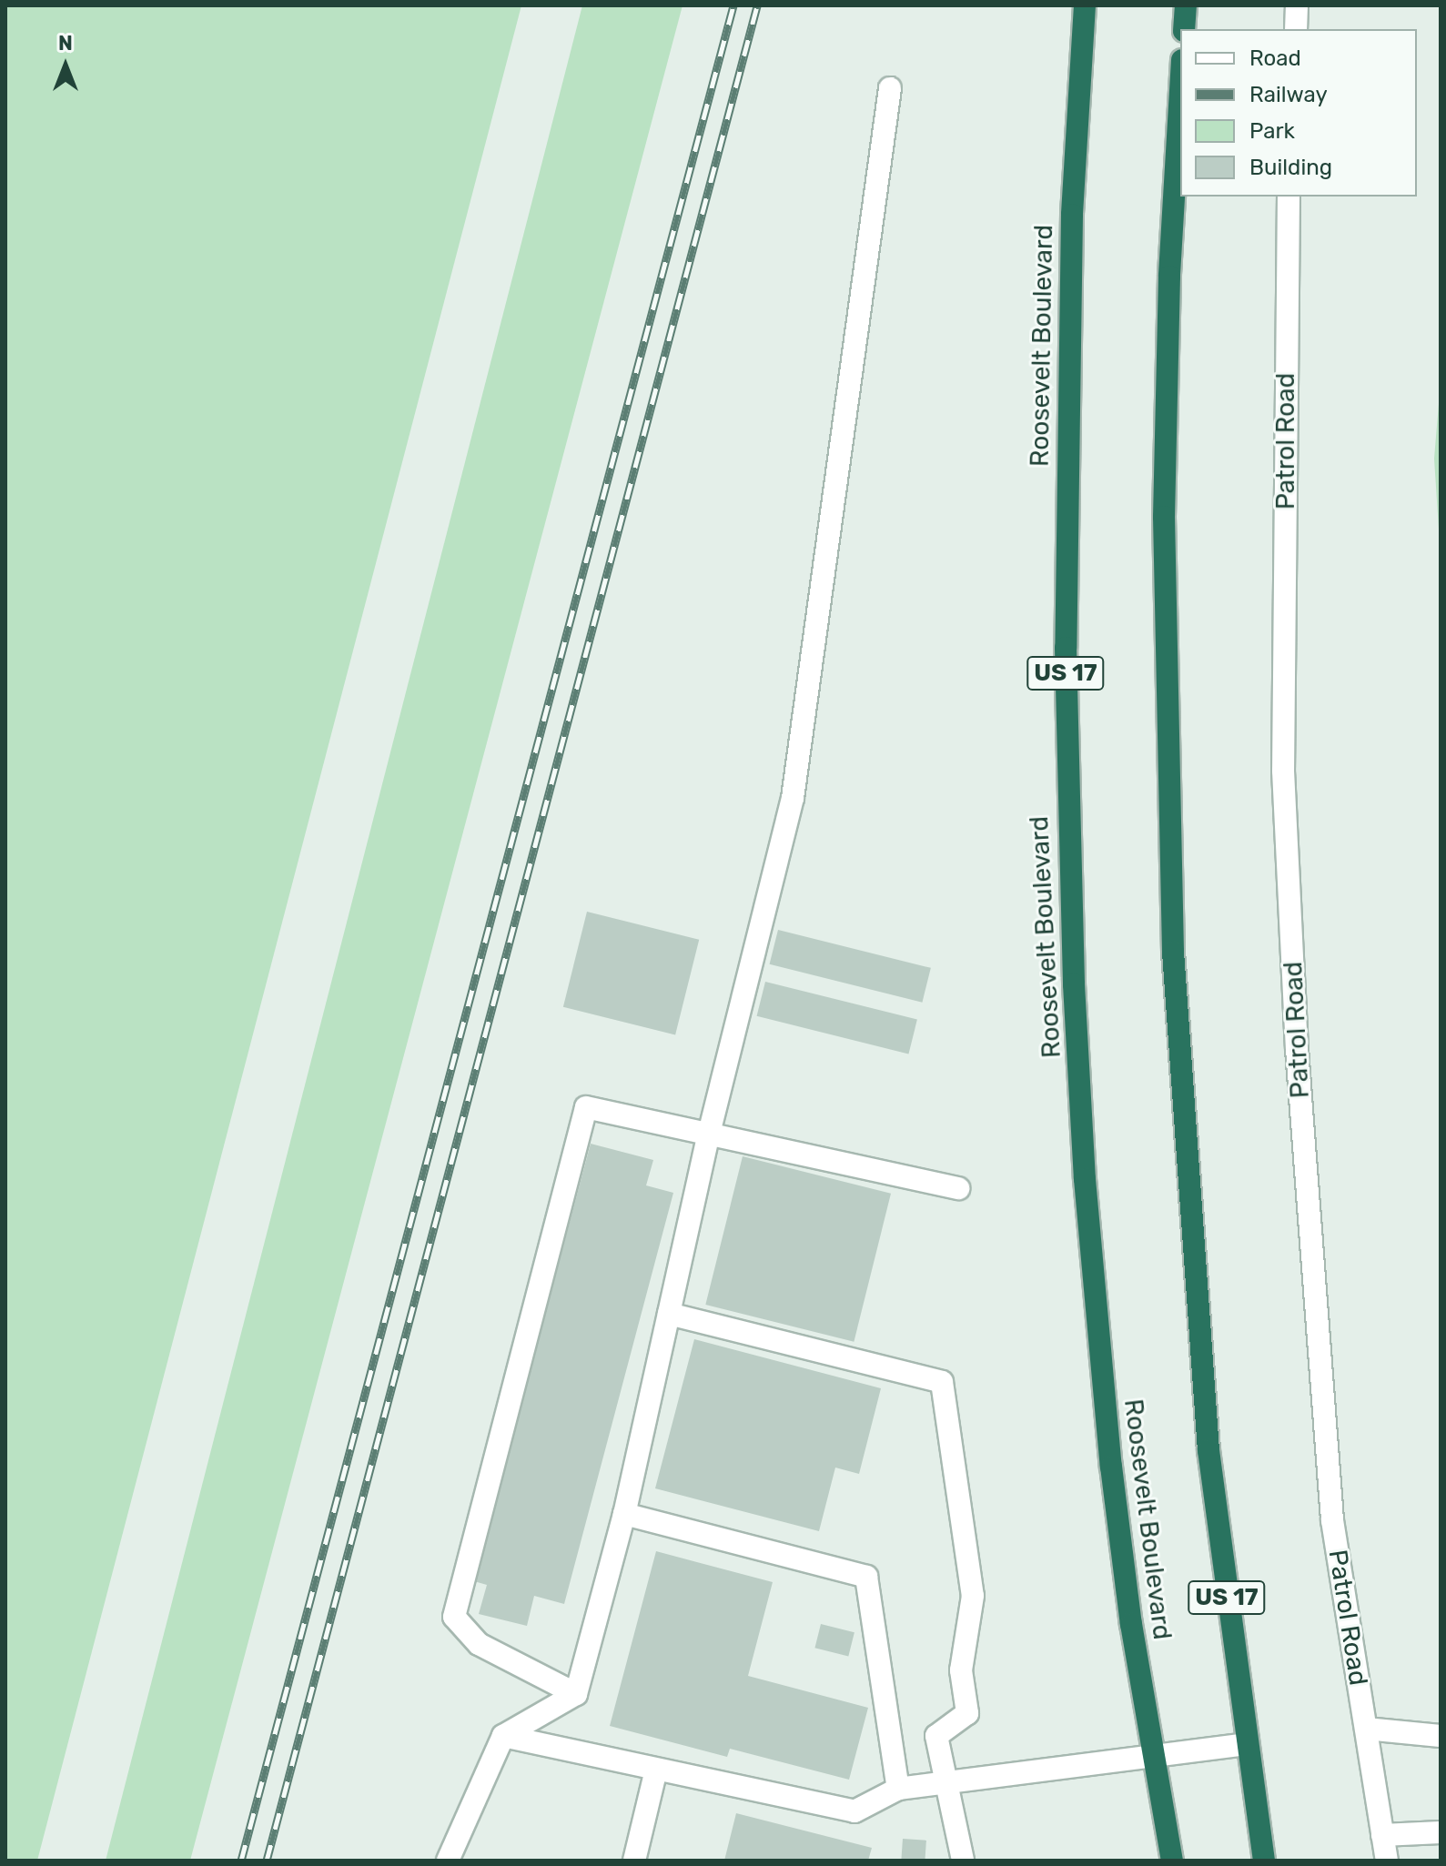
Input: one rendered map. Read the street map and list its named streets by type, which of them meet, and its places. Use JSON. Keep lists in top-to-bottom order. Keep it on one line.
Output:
{"streets":{"highway":["Roosevelt Boulevard","US 17"],"street":["Patrol Road"]},"legend":["Road","Railway","Park","Building"],"north":"top"}
